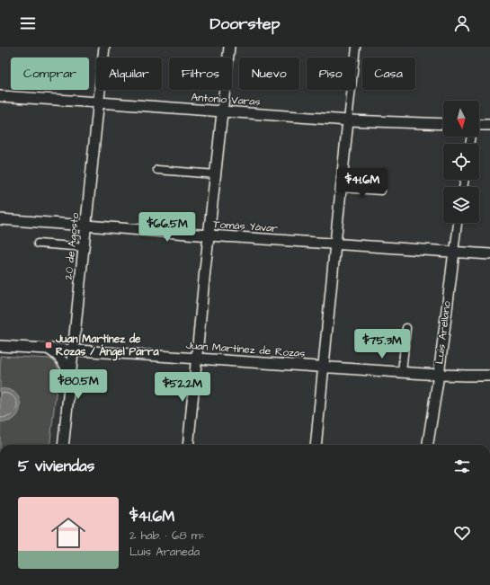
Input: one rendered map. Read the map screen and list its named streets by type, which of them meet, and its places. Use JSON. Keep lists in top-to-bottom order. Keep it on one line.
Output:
{"streets":{"street":["Antonio Varas","Tomás Yávar","20 de Agosto","Luis Arellano","Juan Martínez de Rozas"]},"crossings":[["Antonio Varas","20 de Agosto"],["Tomás Yávar","20 de Agosto"],["Tomás Yávar","Luis Arellano"],["20 de Agosto","Juan Martínez de Rozas"],["Luis Arellano","Juan Martínez de Rozas"]],"places":{"transit":["Juan Martínez de Rozas / Ángel Parra"]},"north":"bottom","page":{"header":"Doorstep","chip":["Comprar","Alquilar","Filtros","Nuevo","Piso","Casa"],"price":["$41.6M","$66.5M","$75.3M","$80.5M","$52.2M"],"heading":"5 viviendas","list":[{"name":"$41.6M","note":"2 hab. · 68 m² · Luis Araneda"}]}}
